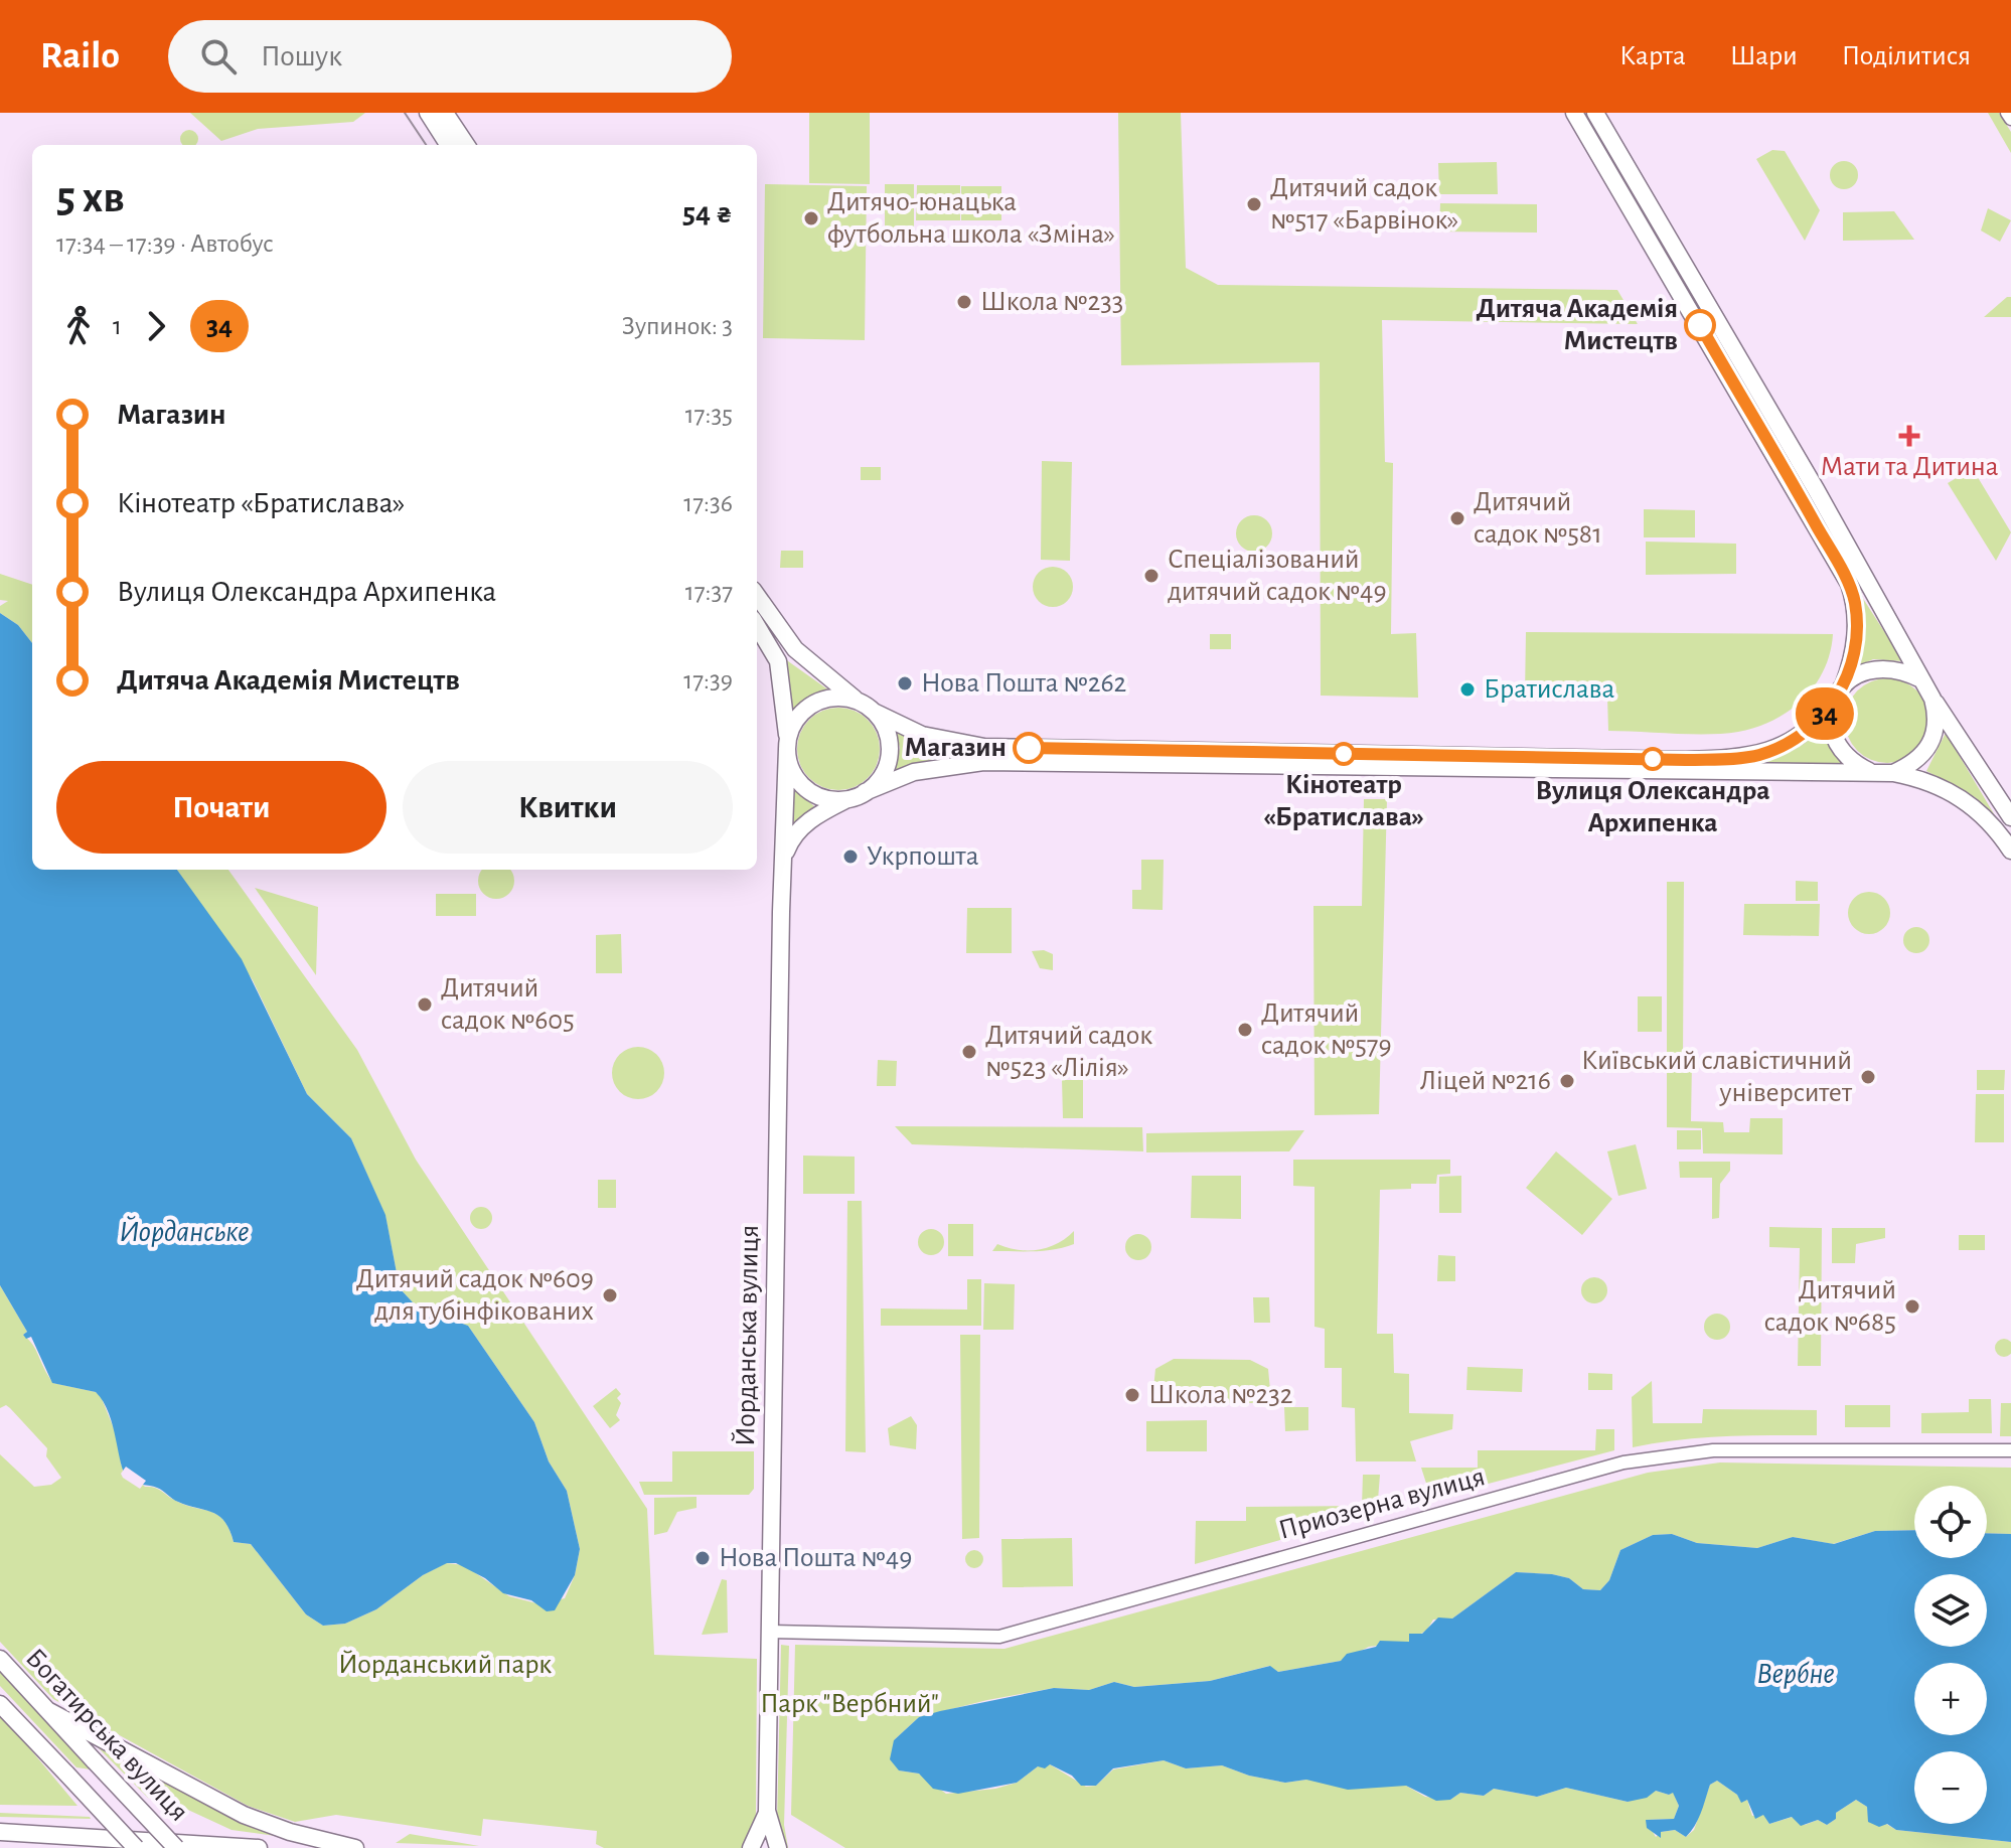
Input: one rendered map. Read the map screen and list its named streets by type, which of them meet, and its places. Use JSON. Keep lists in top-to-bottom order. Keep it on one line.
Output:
{"streets":{"main road":["Йорданська вулиця","Богатирська вулиця"],"street":["Приозерна вулиця"]},"crossings":[["Йорданська вулиця","Приозерна вулиця"]],"water":["Йорданське","Вербне"],"parks":["Йорданський парк","Парк \"Вербний\""],"places":{"other":["Дитячий садок №517 «Барвінок»","Дитячо-юнацька футбольна школа «Зміна»","Школа №233","Дитяча Академія Мистецтв","Дитячий садок №581","Спеціалізований дитячий садок №49","Нова Пошта №262","Братислава","Магазин","Кінотеатр «Братислава»","Вулиця Олександра Архипенка","Укрпошта","Дитячий садок №605","Дитячий садок №579","Дитячий садок №523 «Лілія»","Київський славістичний університет","Ліцей №216","Дитячий садок №609 для тубінфікованих","Дитячий садок №685","Школа №232","Нова Пошта №49"],"health":["Мати та Дитина"]},"lines":["bus line 34"],"page":{"header":"Railo","search":"Пошук","nav":["Карта","Шари","Поділитися"],"on_map":"34","heading":["5 хв","17:34 – 17:39 · Автобус","54 ₴"],"legs":["1","34","Зупинок: 3"],"list":[{"name":"Магазин","value":"17:35"},{"name":"Кінотеатр «Братислава»","value":"17:36"},{"name":"Вулиця Олександра Архипенка","value":"17:37"},{"name":"Дитяча Академія Мистецтв","value":"17:39"}],"buttons":["Почати","Квитки"],"map_buttons":["+","−"]}}
